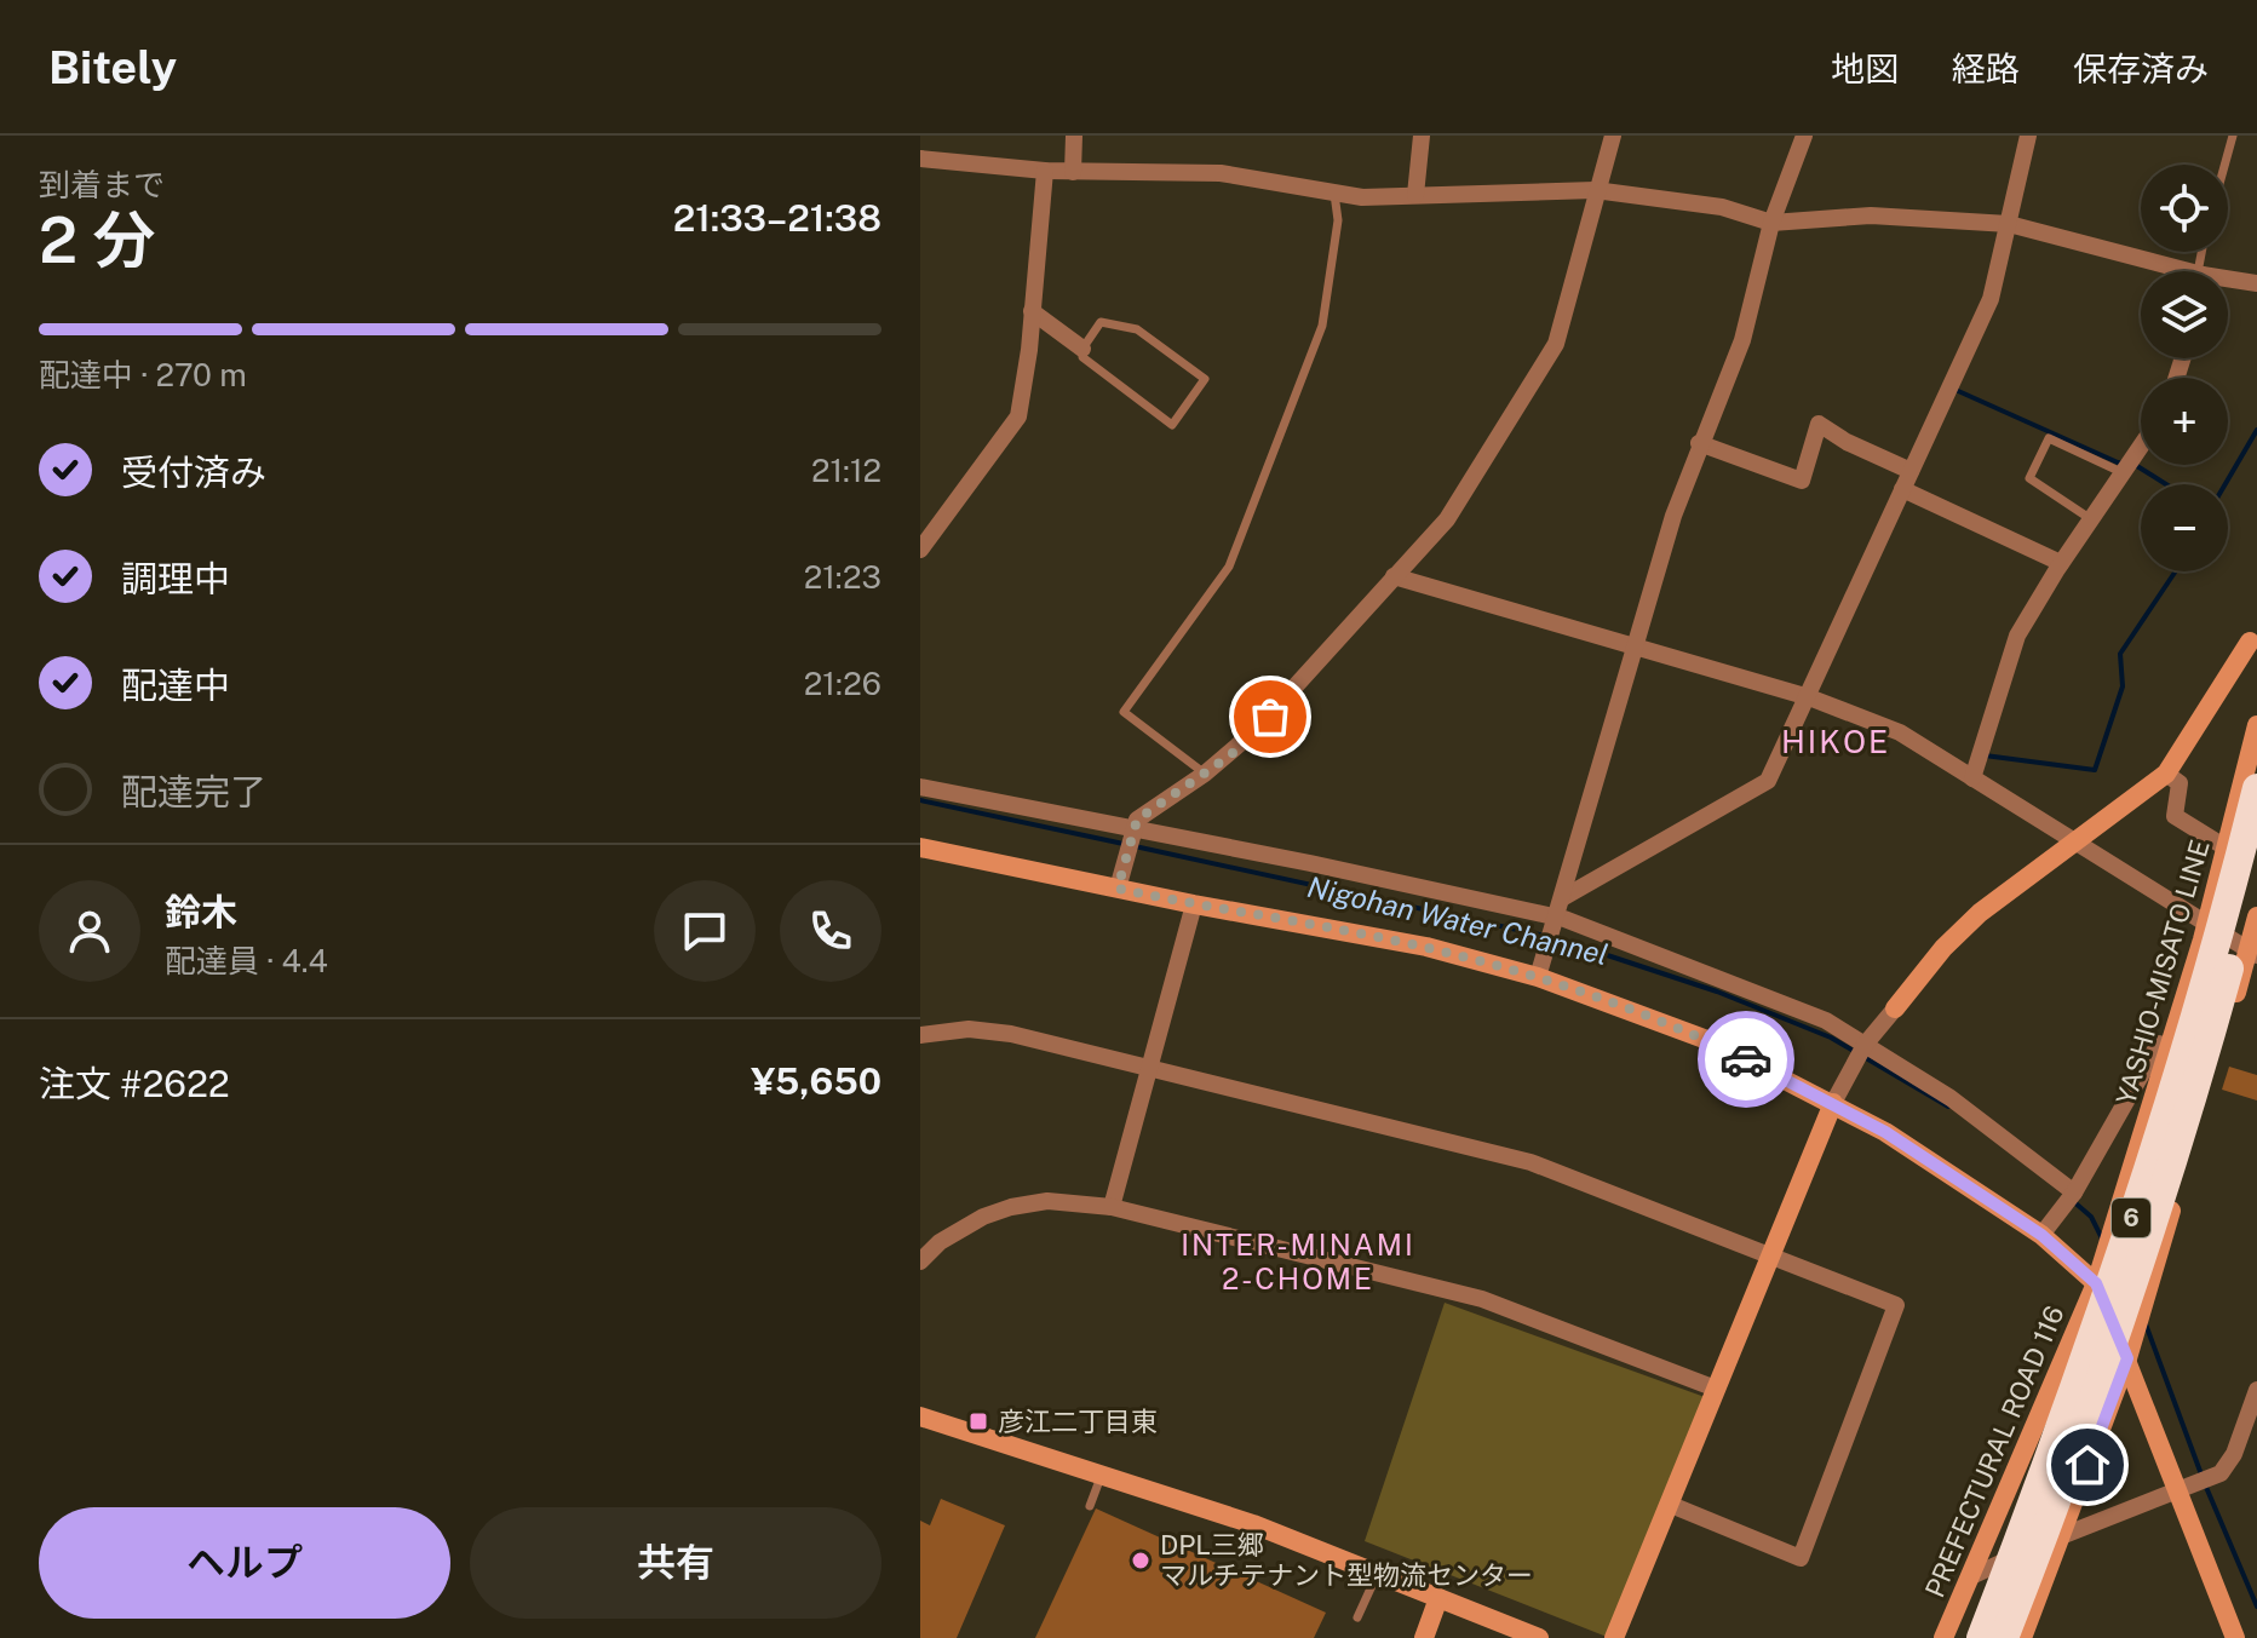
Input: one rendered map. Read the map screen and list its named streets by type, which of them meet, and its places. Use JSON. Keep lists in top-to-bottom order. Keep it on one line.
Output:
{"streets":{"highway":["6"],"street":["YASHIO-MISATO LINE","PREFECTURAL ROAD 116"]},"crossings":[["YASHIO-MISATO LINE","PREFECTURAL ROAD 116"]],"districts":["HIKOE","INTER-MINAMI 2-CHOME"],"water":["Nigohan Water Channel"],"places":{"transit":["彦江二丁目東"],"other":["DPL三郷 マルチテナント型物流センター"]},"page":{"header":"Bitely","nav":["地図","経路","保存済み"],"heading":["2 分","到着まで","21:33–21:38"],"panel":["鈴木","配達員 · 4.4","注文 #2622","¥5,650"],"map_buttons":["+","−"],"bar":"配達中 · 270 m","list":[["受付済み","21:12"],["調理中","21:23"],["配達中","21:26"],"配達完了"],"buttons":["ヘルプ","共有"]}}
